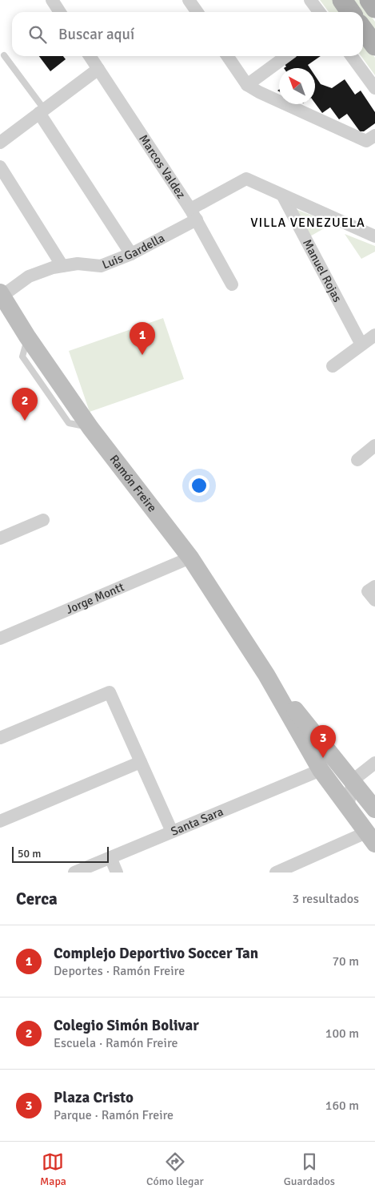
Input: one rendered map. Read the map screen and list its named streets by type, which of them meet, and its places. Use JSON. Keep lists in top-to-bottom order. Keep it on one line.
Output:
{"streets":{"main road":["Ramón Freire"],"street":["Marcos Valdez","Luis Gardella","Manuel Rojas","Jorge Montt","Santa Sara"]},"crossings":[["Marcos Valdez","Luis Gardella"],["Luis Gardella","Manuel Rojas"],["Luis Gardella","Ramón Freire"],["Ramón Freire","Jorge Montt"],["Ramón Freire","Santa Sara"]],"districts":["VILLA VENEZUELA"],"scale_bar":"50 m","north":"top left","page":{"search":"Buscar aquí","pins":["1","2","3"],"scale":"50 m","heading":["Cerca","3 resultados"],"list":[{"mark":"1","name":"Complejo Deportivo Soccer Tan","note":"Deportes · Ramón Freire","value":"70 m"},{"mark":"2","name":"Colegio Simón Bolivar","note":"Escuela · Ramón Freire","value":"100 m"},{"mark":"3","name":"Plaza Cristo","note":"Parque · Ramón Freire","value":"160 m"}],"nav":["Mapa","Cómo llegar","Guardados"]}}
